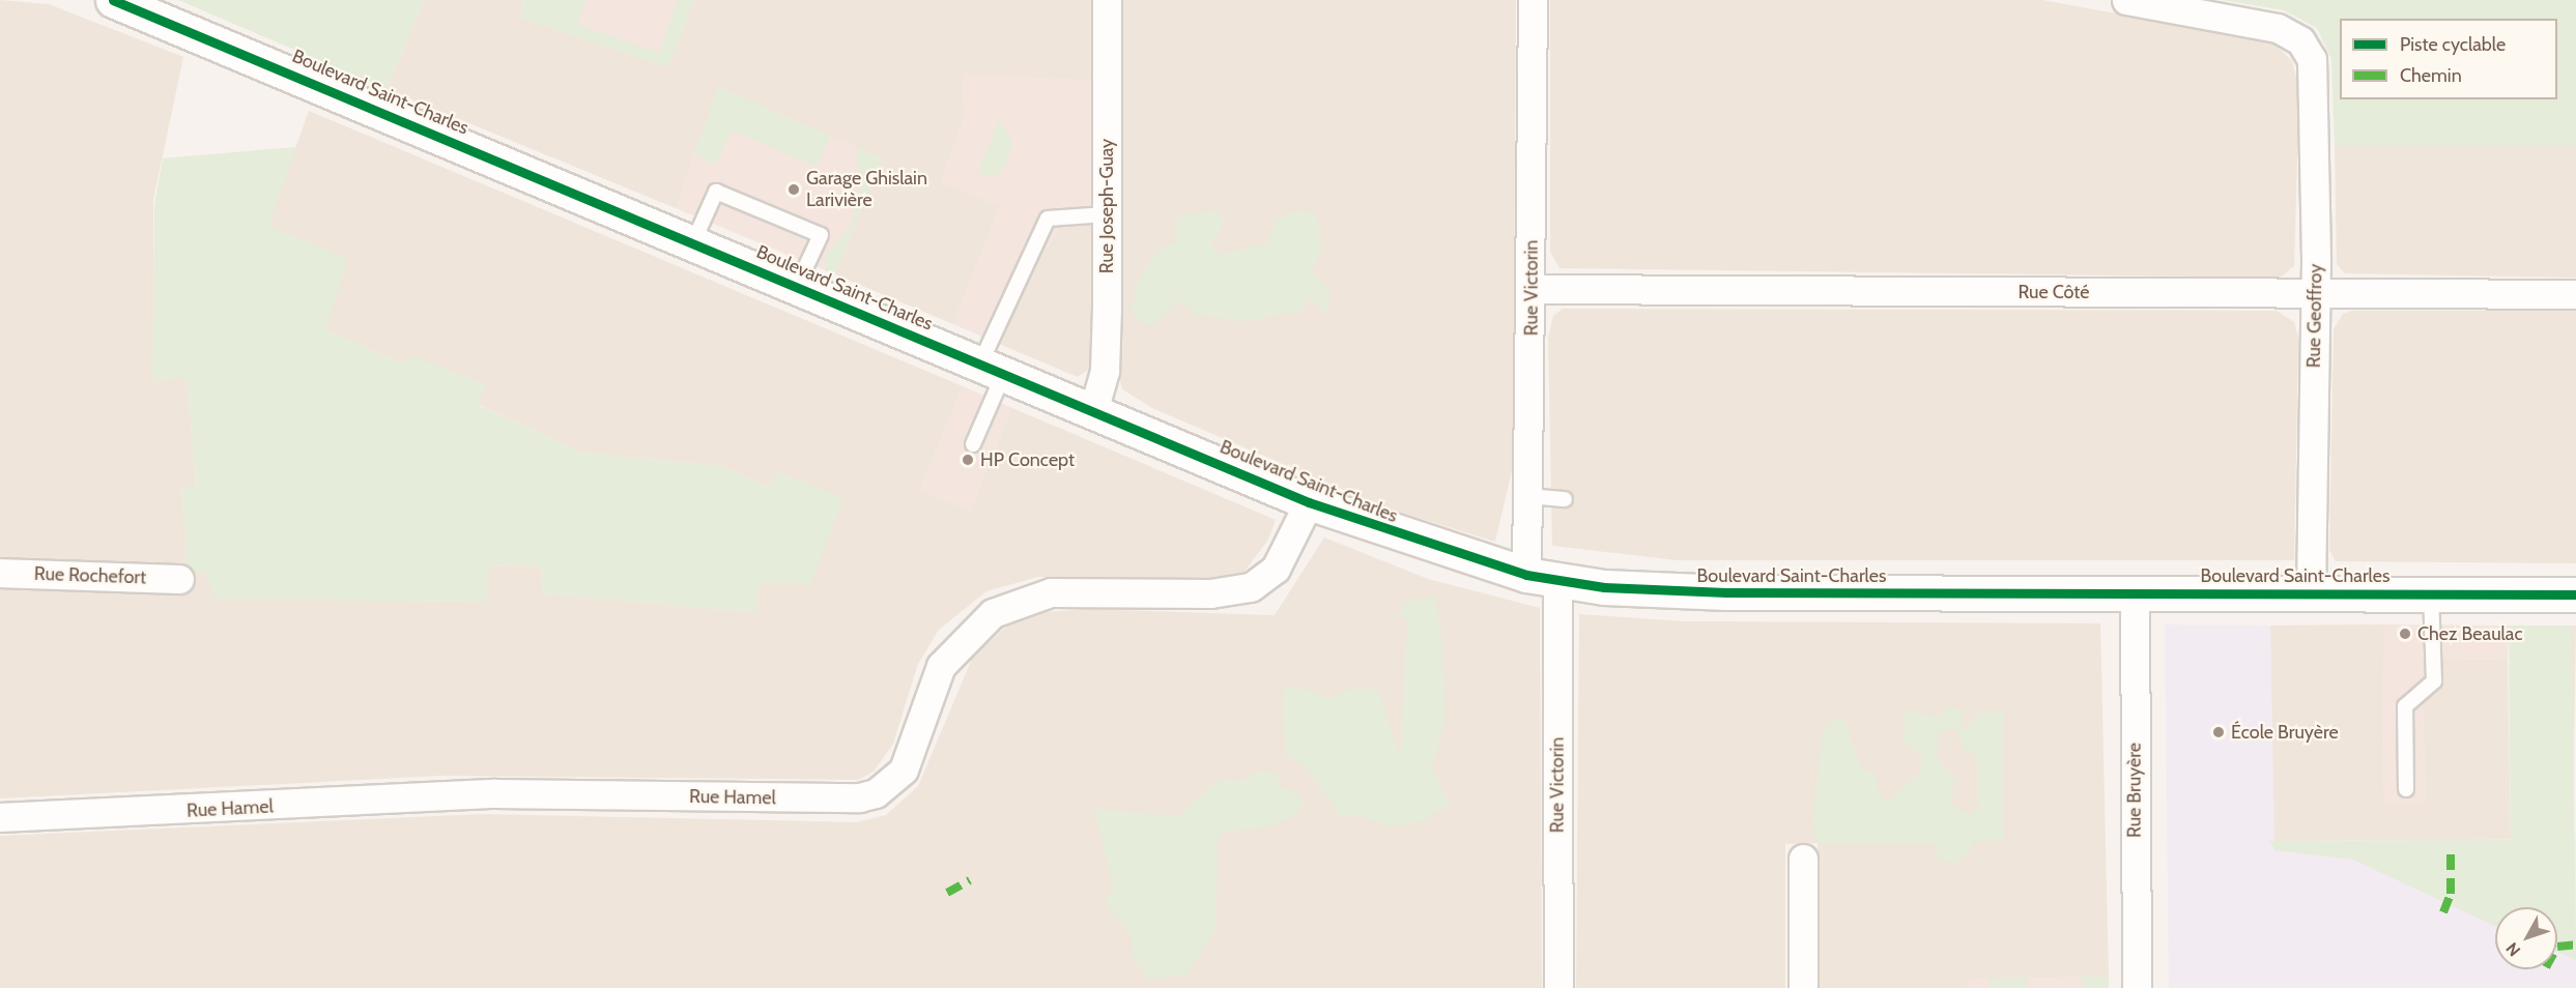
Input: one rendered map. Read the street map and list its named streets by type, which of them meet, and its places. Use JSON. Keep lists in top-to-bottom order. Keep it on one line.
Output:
{"streets":{"street":["Boulevard Saint-Charles","Rue Joseph-Guay","Rue Victorin","Rue Côté","Rue Geoffroy","Rue Rochefort","Rue Bruyère","Rue Hamel"]},"crossings":[["Boulevard Saint-Charles","Rue Joseph-Guay"],["Boulevard Saint-Charles","Rue Victorin"],["Boulevard Saint-Charles","Rue Geoffroy"],["Boulevard Saint-Charles","Rue Bruyère"],["Boulevard Saint-Charles","Rue Hamel"],["Rue Victorin","Rue Côté"],["Rue Côté","Rue Geoffroy"]],"places":["Garage Ghislain Larivière","HP Concept","Chez Beaulac","École Bruyère"],"legend":["Piste cyclable","Chemin"],"north":"bottom left"}
